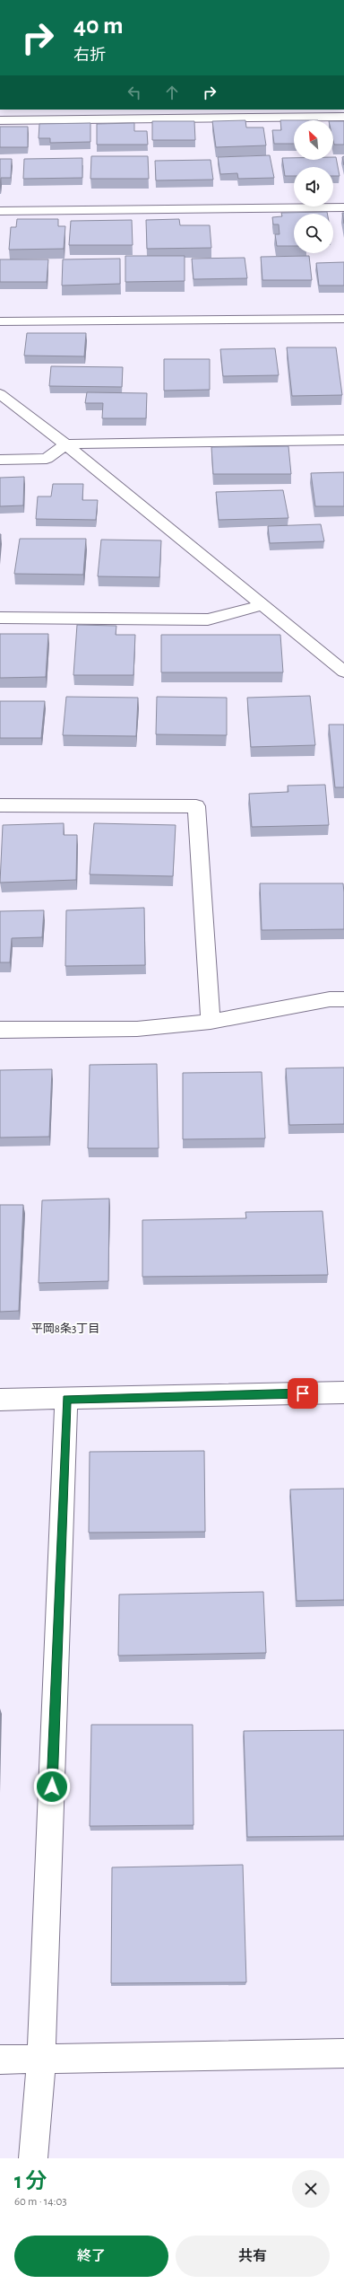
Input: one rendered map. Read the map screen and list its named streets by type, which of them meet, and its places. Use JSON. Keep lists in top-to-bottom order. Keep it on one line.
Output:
{"districts":["平岡8条3丁目"],"north":"top left","page":{"turn":["40 m","右折"],"heading":["1 分","60 m · 14:03"],"buttons":["終了","共有"]}}
